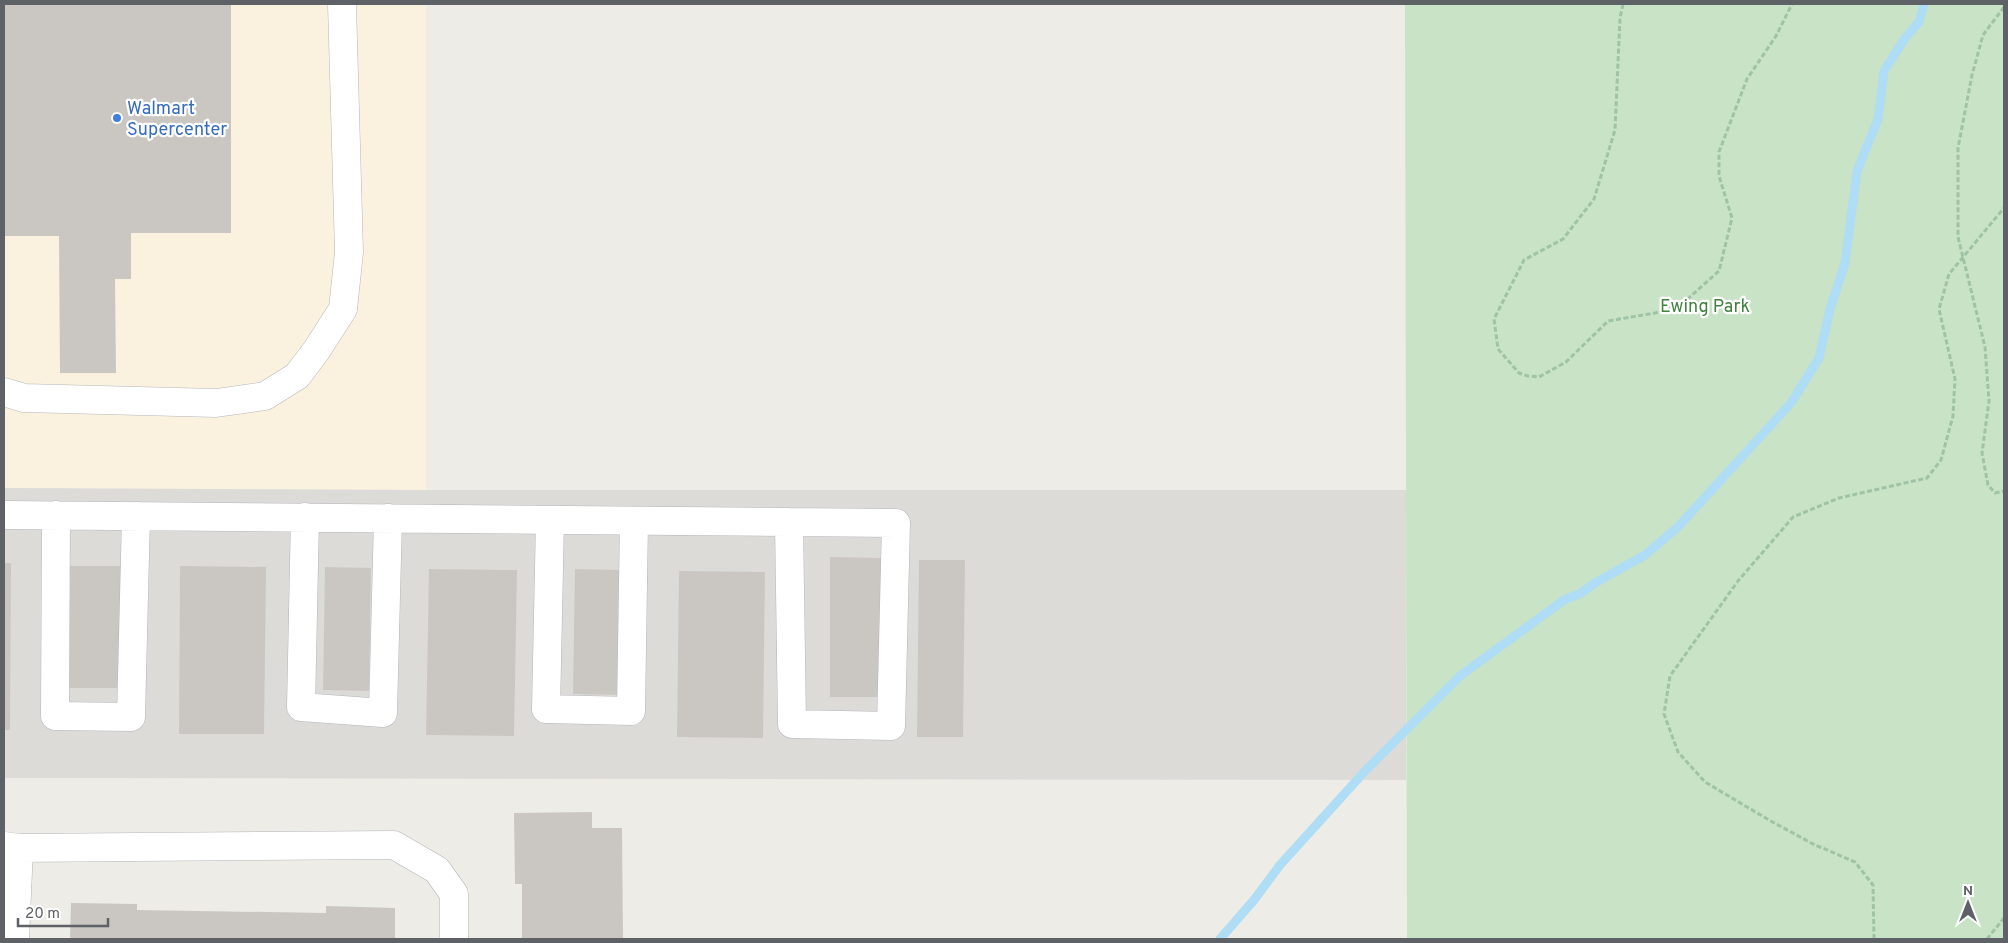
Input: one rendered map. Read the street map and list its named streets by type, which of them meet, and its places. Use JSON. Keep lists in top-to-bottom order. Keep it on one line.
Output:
{"parks":["Ewing Park"],"places":["Walmart Supercenter"],"scale_bar":"20 m","north":"top"}
